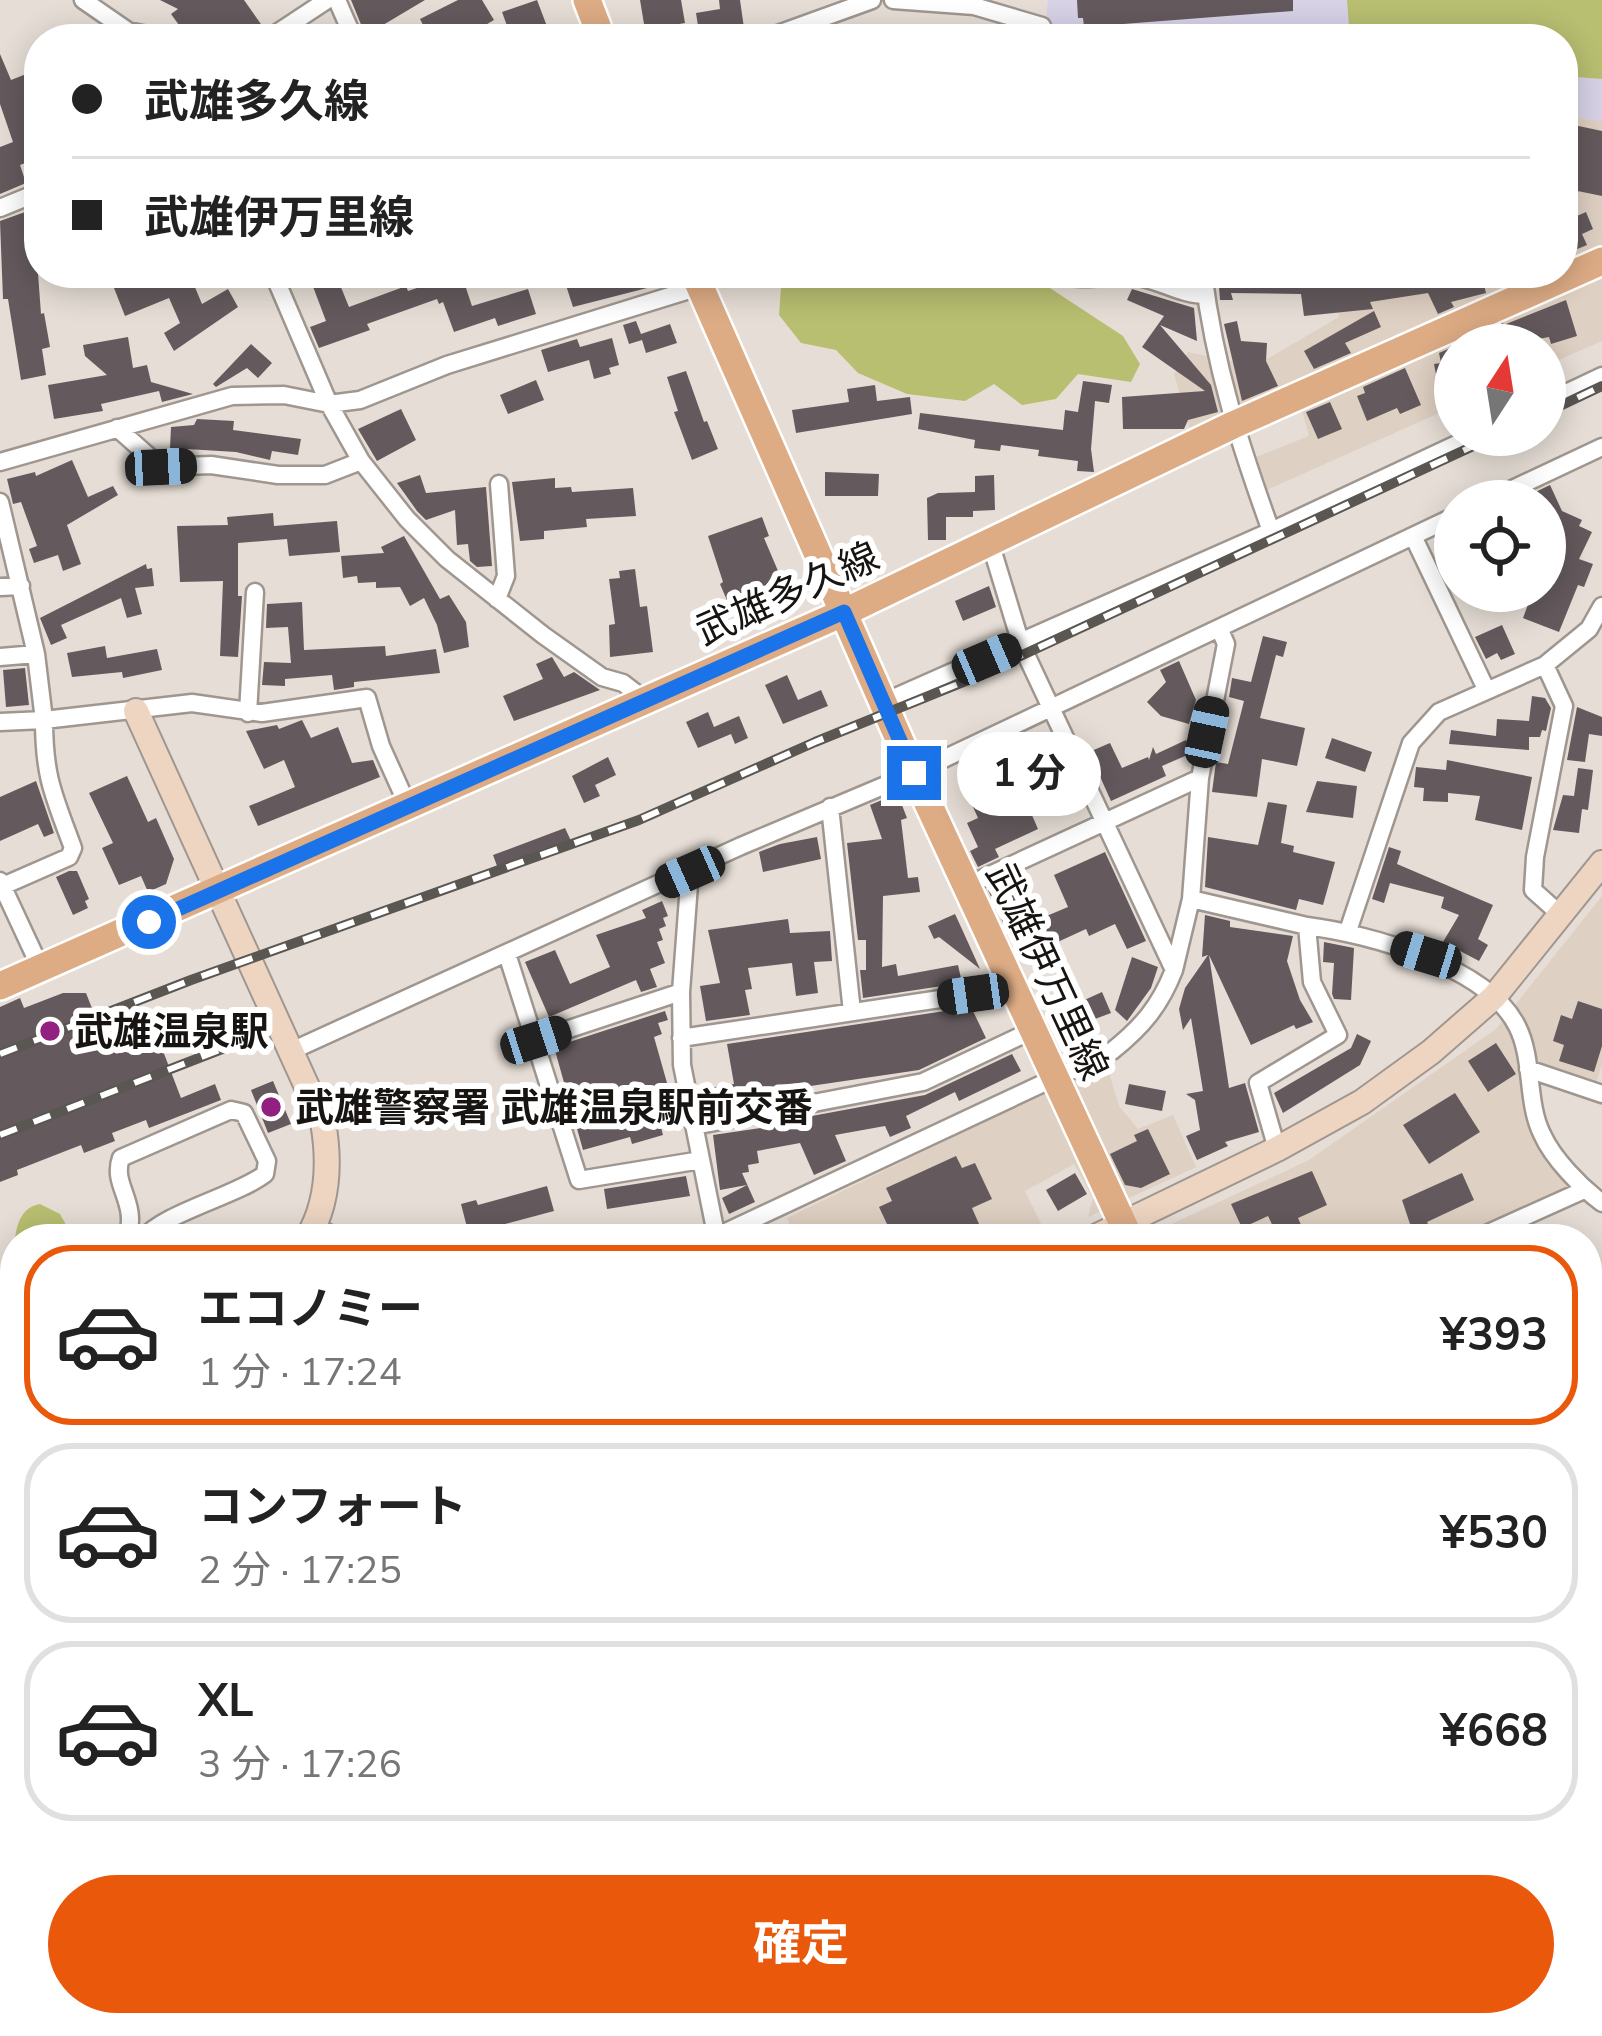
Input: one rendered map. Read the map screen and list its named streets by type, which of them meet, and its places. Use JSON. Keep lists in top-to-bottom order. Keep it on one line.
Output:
{"streets":{"main road":["武雄多久線","武雄伊万里線"]},"crossings":[["武雄多久線","武雄伊万里線"]],"places":["武雄温泉駅","武雄警察署 武雄温泉駅前交番"],"north":"top","page":{"banner":["武雄多久線","武雄伊万里線"],"bubble":"1 分","list":[{"name":"エコノミー","note":"1 分 · 17:24","value":"¥393"},{"name":"コンフォート","note":"2 分 · 17:25","value":"¥530"},{"name":"XL","note":"3 分 · 17:26","value":"¥668"}],"buttons":"確定"}}
